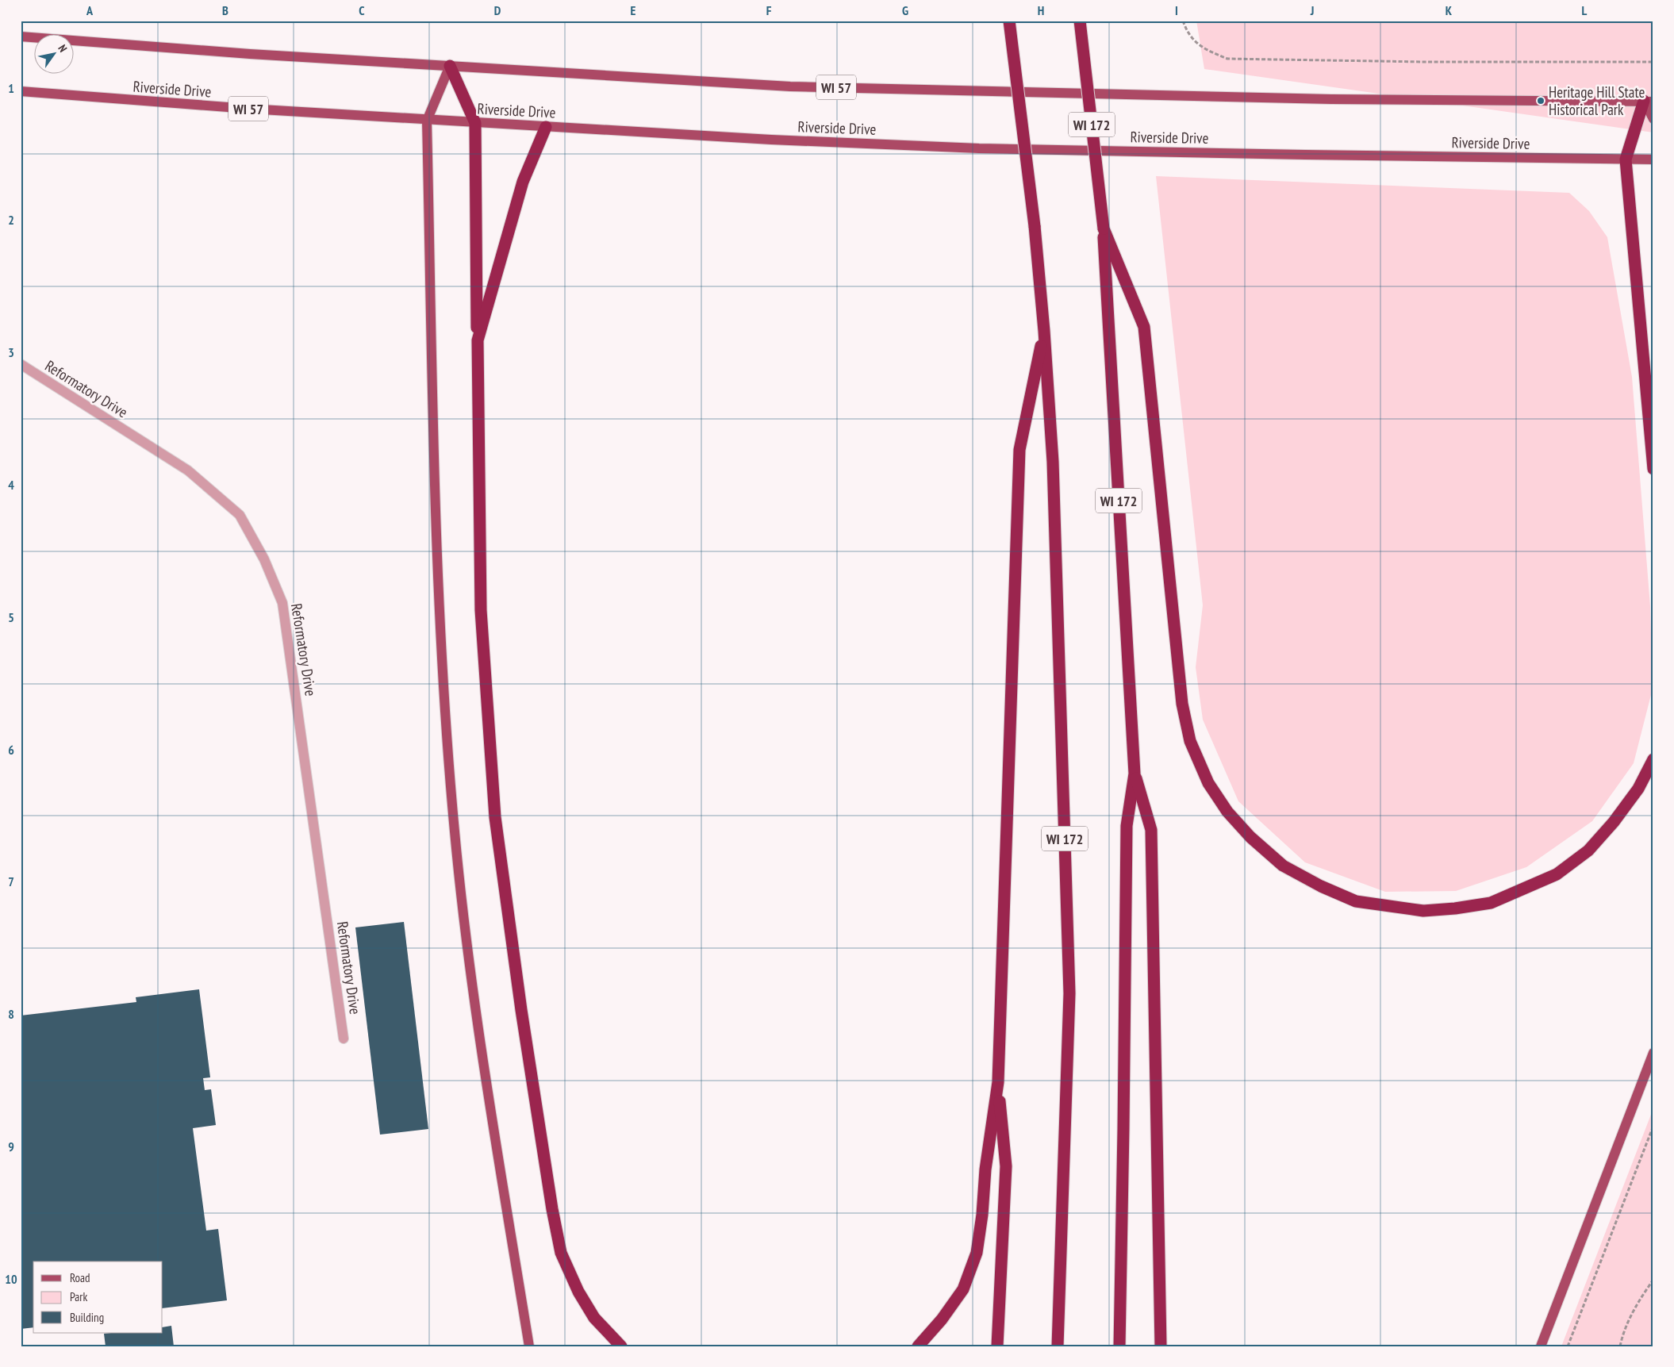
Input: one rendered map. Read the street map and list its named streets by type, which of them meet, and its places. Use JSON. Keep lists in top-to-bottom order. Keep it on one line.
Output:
{"streets":{"highway":["WI 172"],"main road":["WI 57","Riverside Drive"],"street":["Reformatory Drive"]},"places":["Heritage Hill State Historical Park"],"legend":["Road","Park","Building"],"north":"top right","grid":{"columns":["A","B","C","D","E","F","G","H","I","J","K","L"],"rows":["1","2","3","4","5","6","7","8","9","10"]}}
